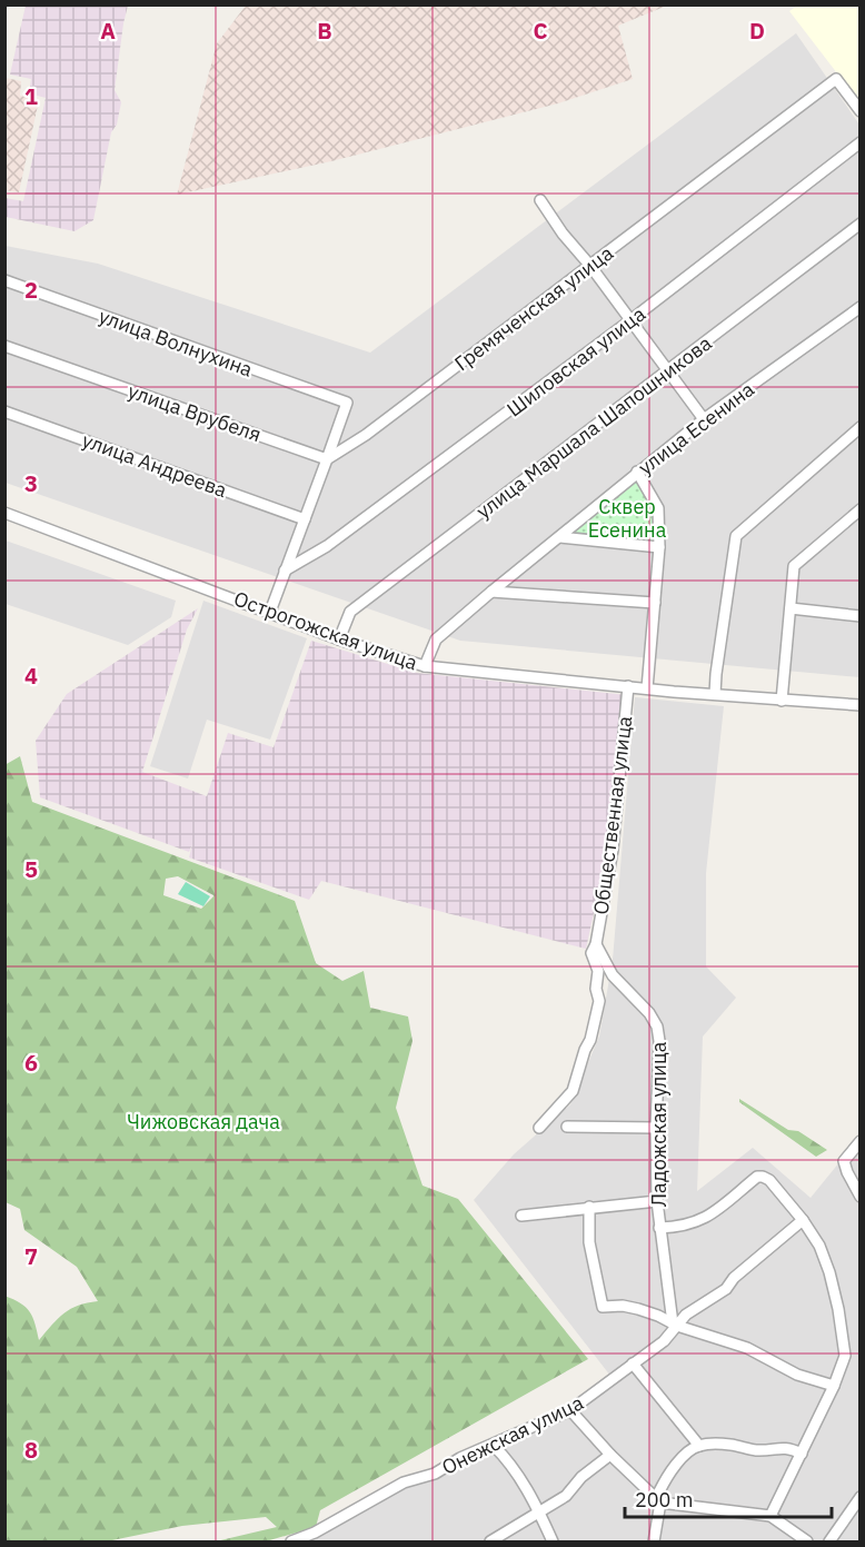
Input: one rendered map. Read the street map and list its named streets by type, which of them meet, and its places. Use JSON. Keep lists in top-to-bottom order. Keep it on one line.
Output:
{"streets":{"street":["Гремяченская улица","улица Волнухина","Шиловская улица","улица Врубеля","улица Маршала Шапошникова","улица Есенина","улица Андреева","Острогожская улица","Общественная улица","Ладожская улица","Онежская улица"]},"crossings":[["Гремяченская улица","улица Волнухина"],["Гремяченская улица","улица Врубеля"],["улица Волнухина","улица Врубеля"],["улица Маршала Шапошникова","Острогожская улица"],["улица Есенина","Острогожская улица"],["Острогожская улица","Общественная улица"],["Общественная улица","Ладожская улица"],["Ладожская улица","Онежская улица"]],"parks":["Сквер Есенина","Чижовская дача"],"scale_bar":"200 m","grid":{"columns":["A","B","C","D"],"rows":["1","2","3","4","5","6","7","8"]}}
